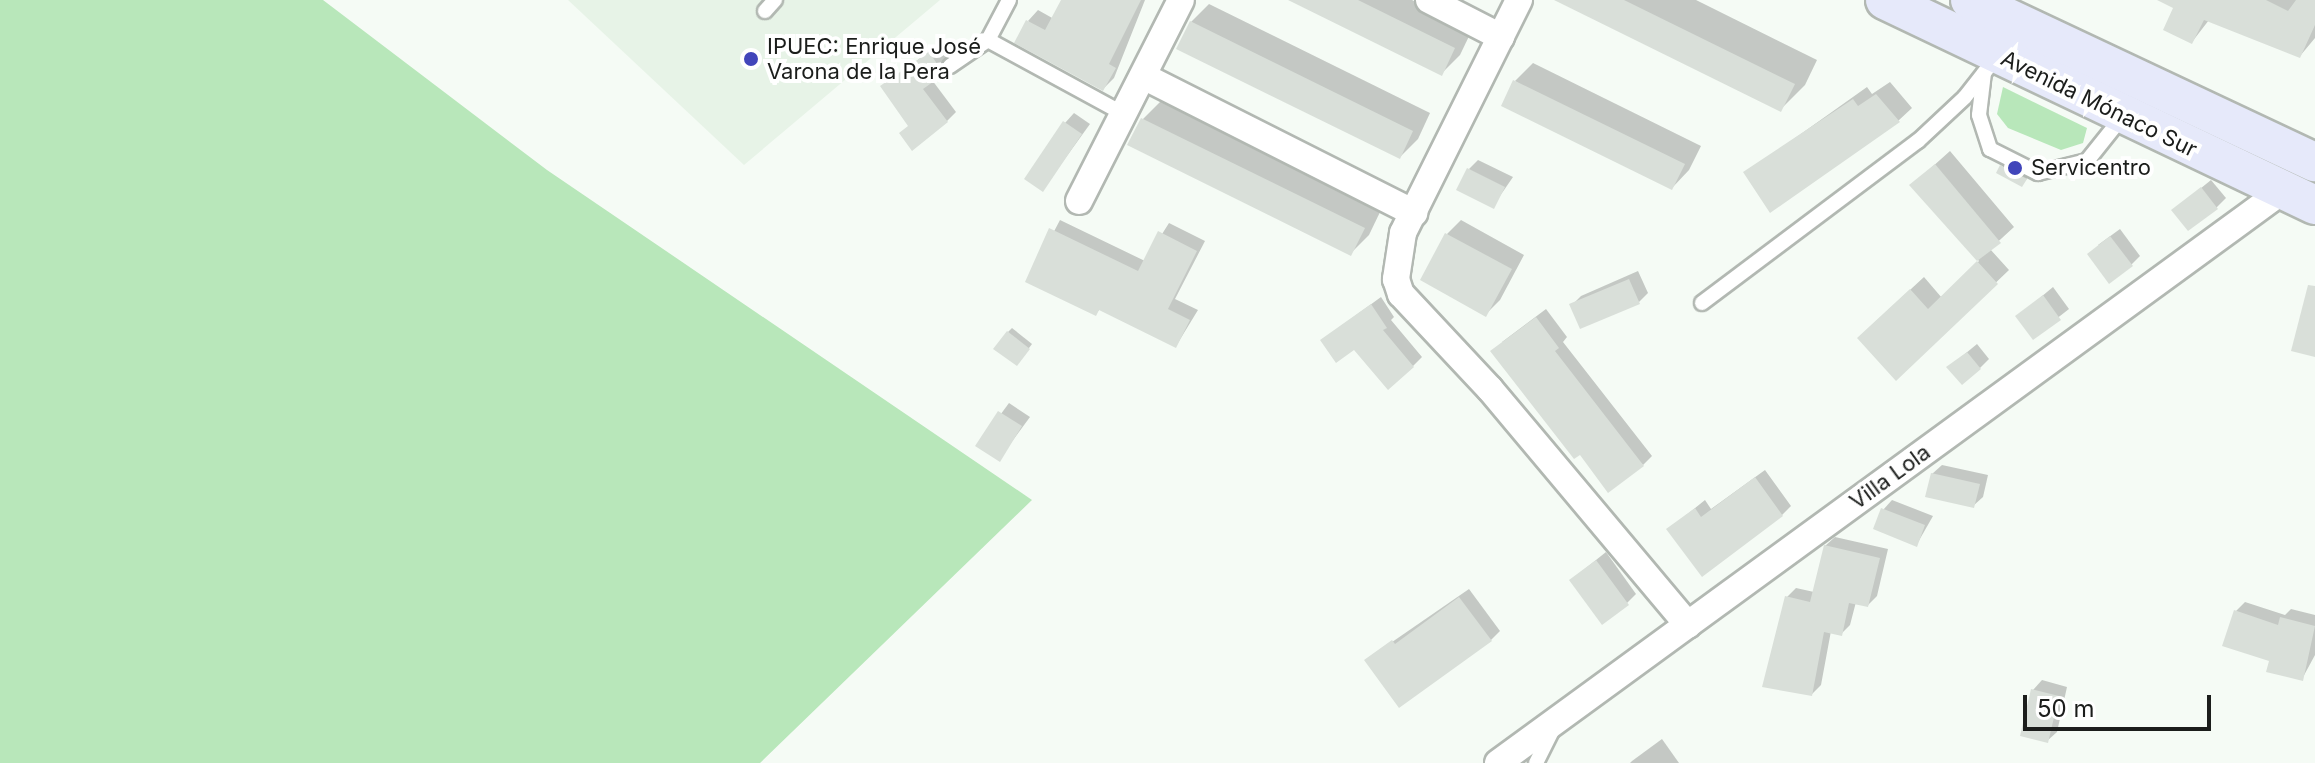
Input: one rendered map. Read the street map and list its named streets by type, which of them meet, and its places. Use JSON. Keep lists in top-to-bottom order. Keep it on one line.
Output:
{"streets":{"main road":["Avenida Mónaco Sur"],"street":["Villa Lola"]},"crossings":[["Avenida Mónaco Sur","Villa Lola"]],"places":["IPUEC: Enrique José Varona de la Pera","Servicentro"],"scale_bar":"50 m"}
